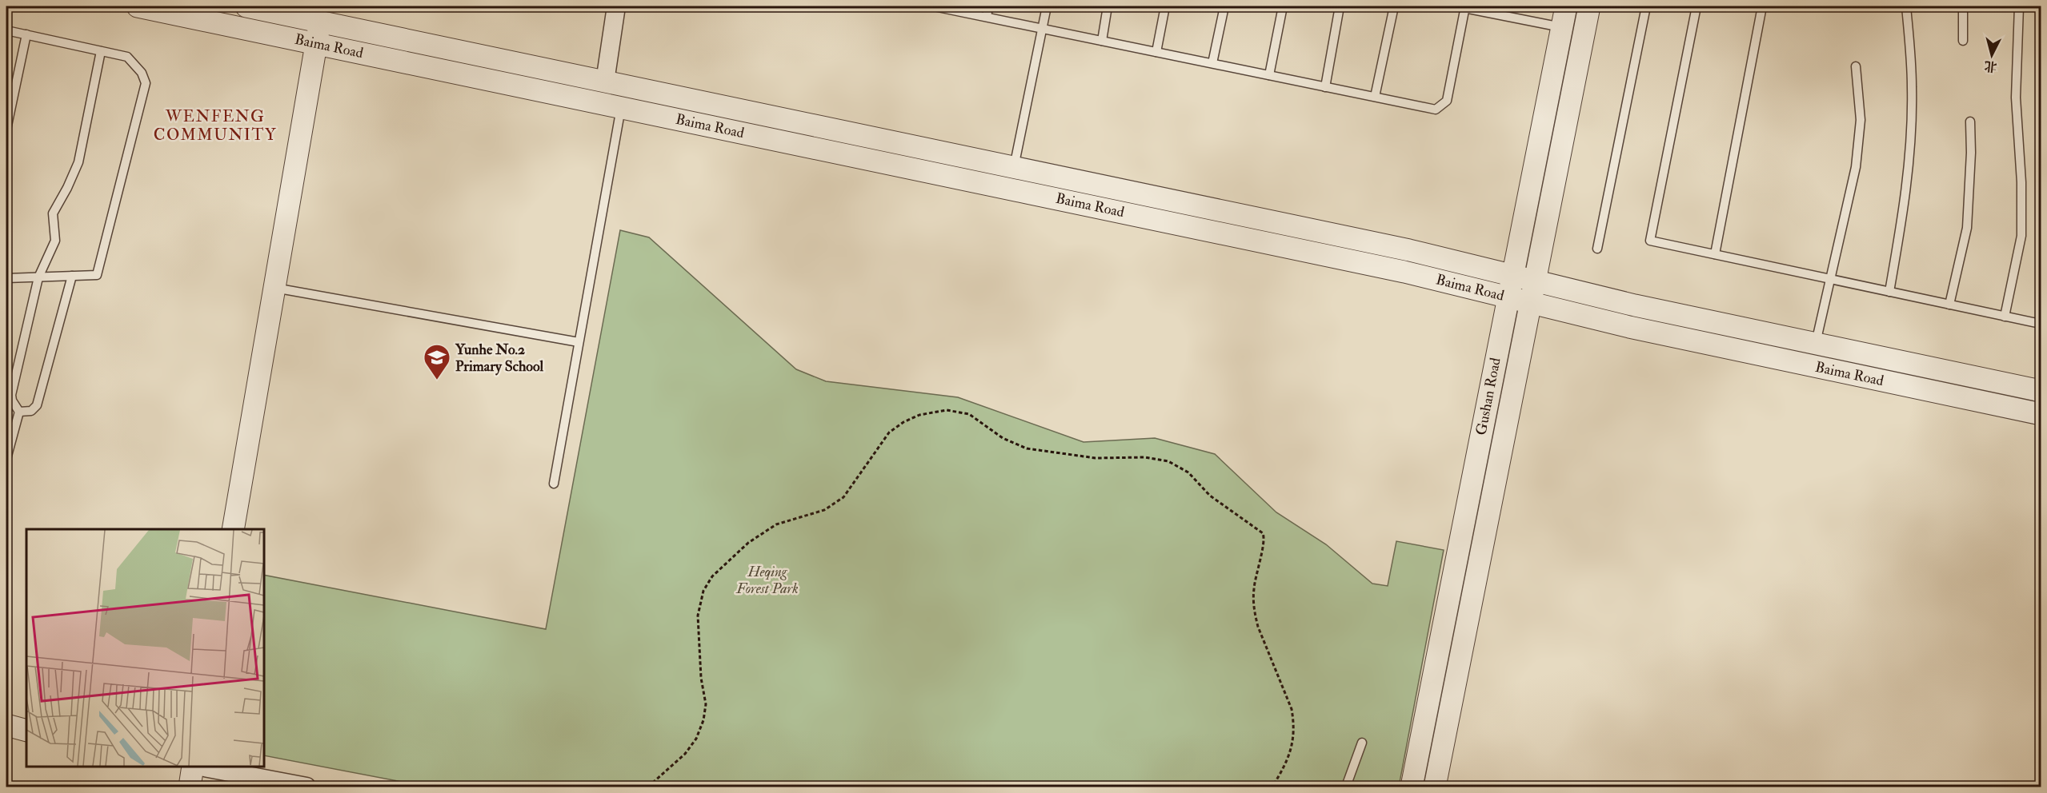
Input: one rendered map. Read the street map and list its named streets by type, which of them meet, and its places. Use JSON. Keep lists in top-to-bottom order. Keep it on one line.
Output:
{"streets":{"street":["Baima Road","Gushan Road"]},"crossings":[["Baima Road","Gushan Road"]],"districts":["WENFENG COMMUNITY"],"parks":["Heqing Forest Park"],"places":{"school or university":["Yunhe No.2 Primary School"]},"north":"bottom"}
